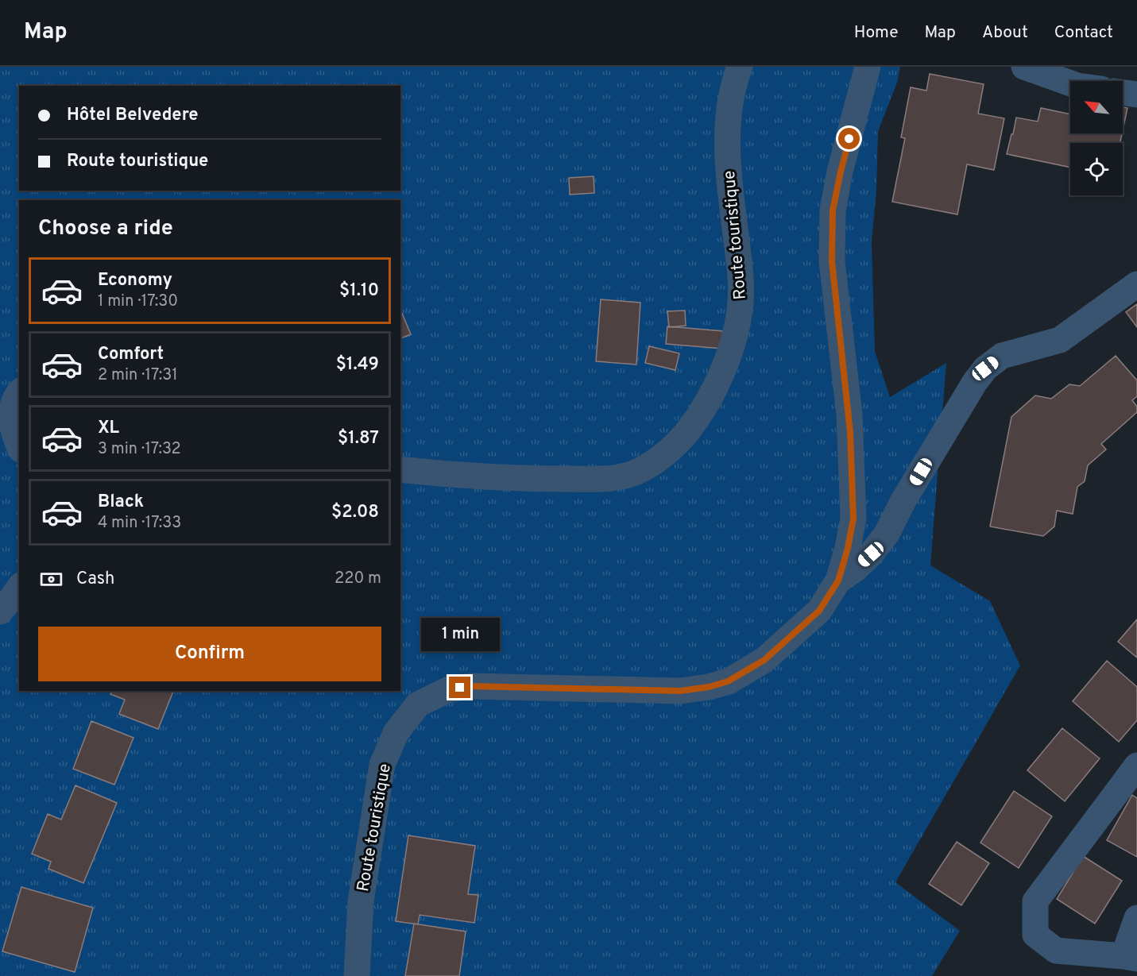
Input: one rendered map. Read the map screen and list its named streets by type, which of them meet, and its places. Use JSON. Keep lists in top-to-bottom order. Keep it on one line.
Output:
{"streets":{"street":["Route touristique"]},"north":"top left","page":{"header":"Map","nav":["Home","Map","About","Contact"],"banner":["Hôtel Belvedere","Route touristique"],"heading":"Choose a ride","list":[{"name":"Economy","note":"1 min · 17:30","value":"$1.10"},{"name":"Comfort","note":"2 min · 17:31","value":"$1.49"},{"name":"XL","note":"3 min · 17:32","value":"$1.87"},{"name":"Black","note":"4 min · 17:33","value":"$2.08"}],"pay":["Cash","220 m"],"buttons":"Confirm","bubble":"1 min"}}
